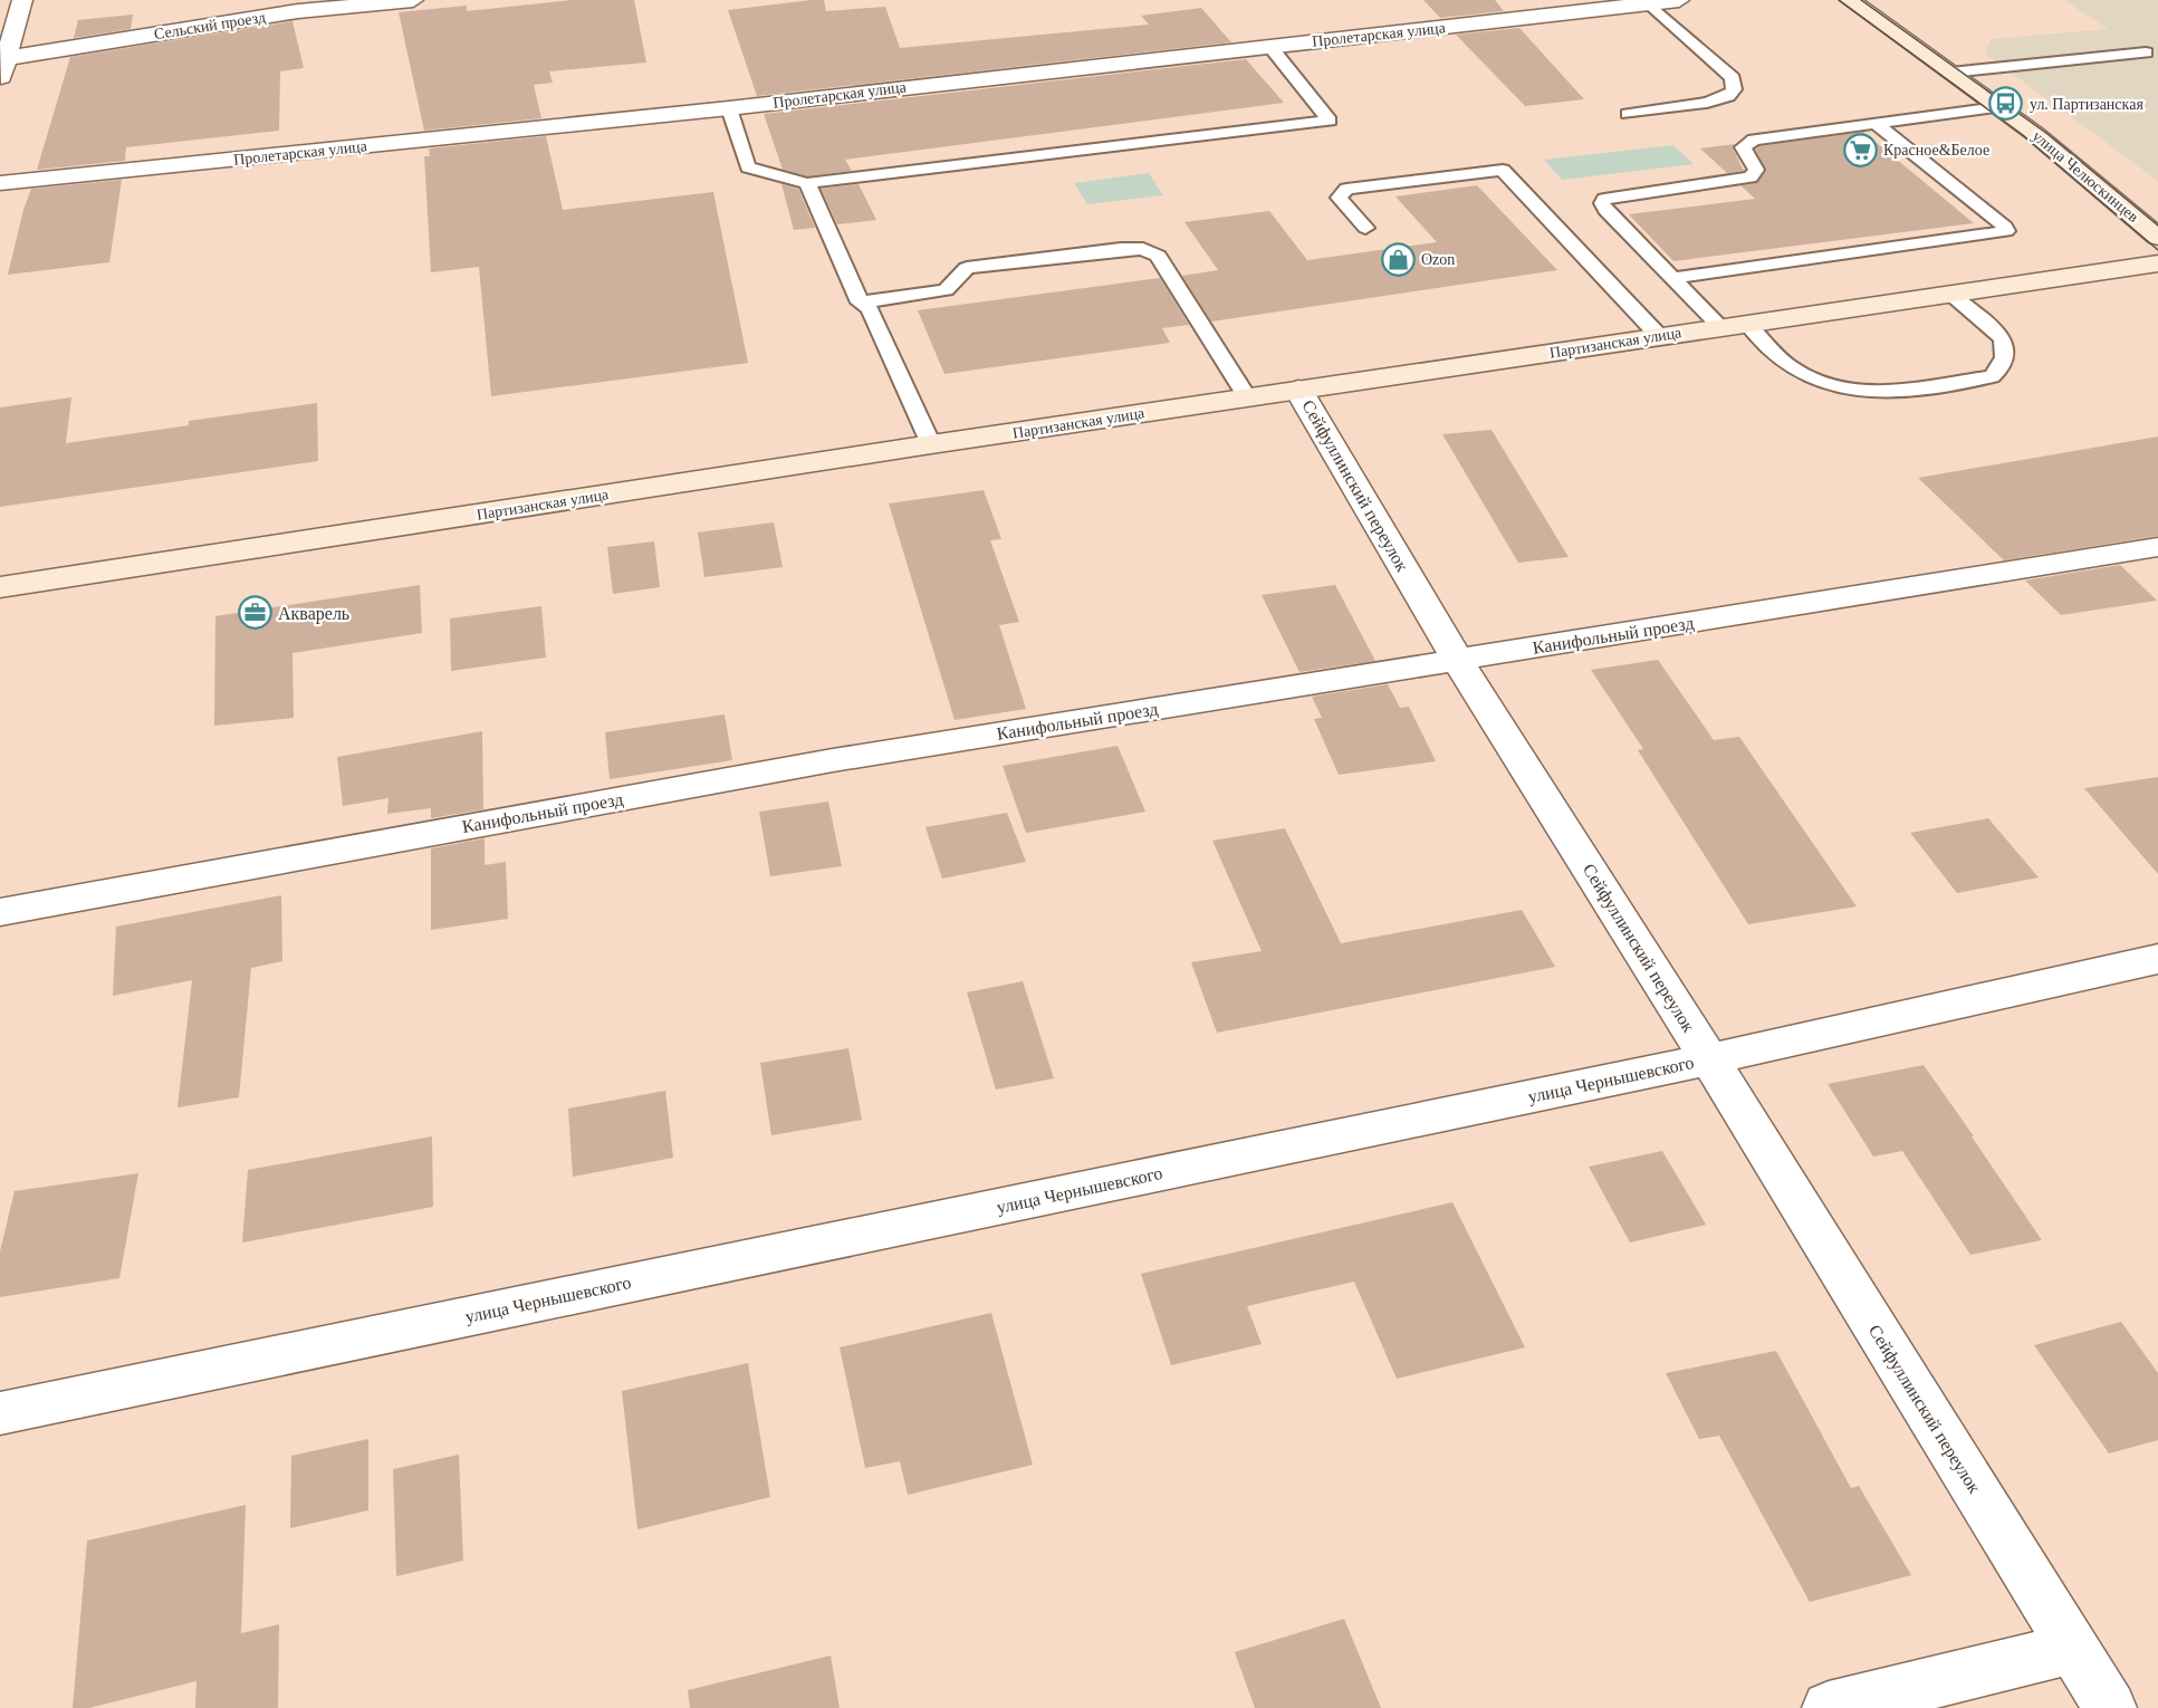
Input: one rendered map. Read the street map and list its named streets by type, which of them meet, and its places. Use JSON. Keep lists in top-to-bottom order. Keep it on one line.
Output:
{"streets":{"main road":["улица Челюскинцев","Партизанская улица"],"street":["Сельский проезд","Пролетарская улица","Сейфуллинский переулок","Канифольный проезд","улица Чернышевского"]},"crossings":[["Партизанская улица","Сейфуллинский переулок"],["Сейфуллинский переулок","Канифольный проезд"],["Сейфуллинский переулок","улица Чернышевского"]],"places":{"bus stop":["ул. Партизанская"],"supermarket":["Красное&Белое"],"shop":["Ozon"],"office":["Акварель"]}}
